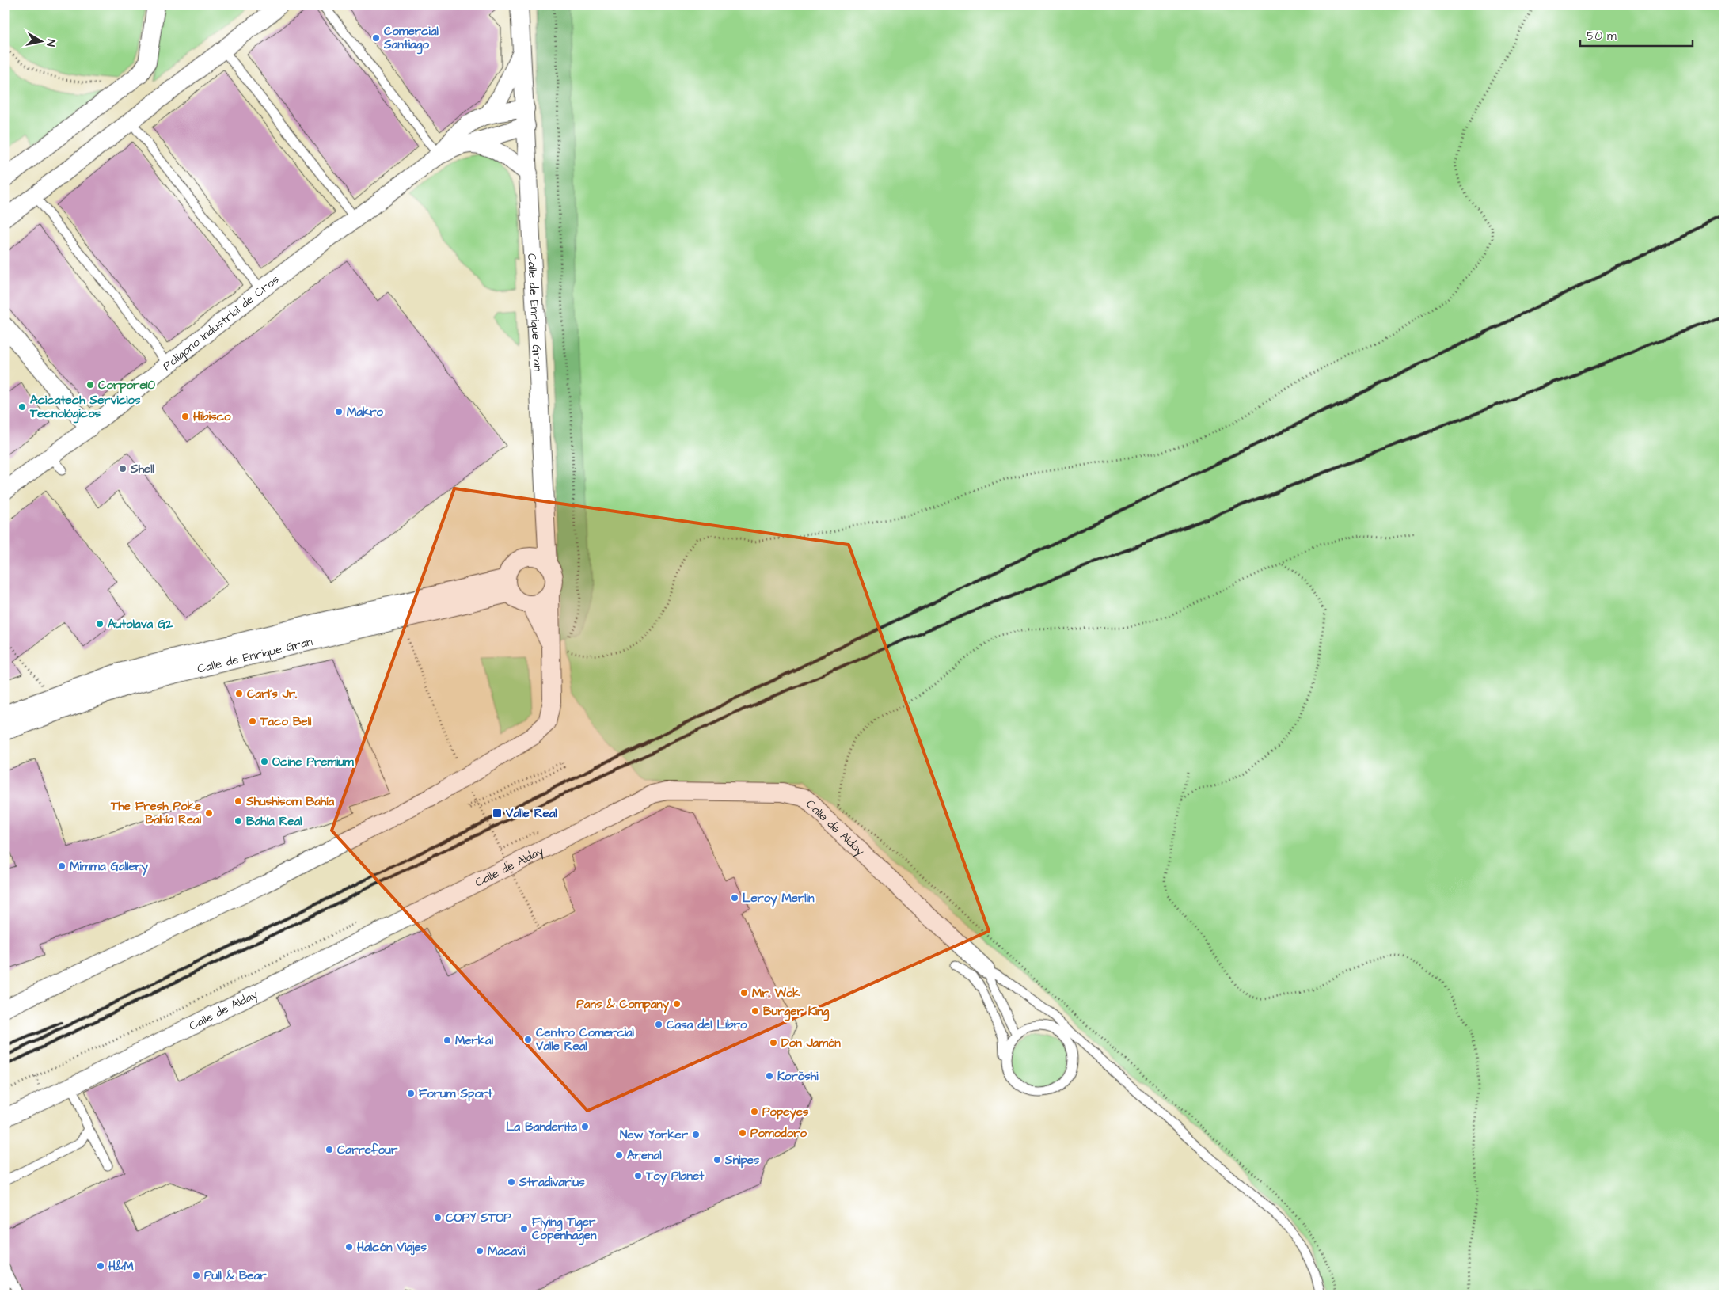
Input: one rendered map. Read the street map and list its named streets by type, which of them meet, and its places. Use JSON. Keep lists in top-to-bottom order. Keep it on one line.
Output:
{"streets":{"street":["Calle de Enrique Gran","Polígono Industrial de Cros","Calle de Alday"]},"crossings":[["Calle de Enrique Gran","Polígono Industrial de Cros"]],"places":{"other":["Comercial Santiago","Corpore10","Acicatech Servicios Tecnológicos","Makro","Hibisco","Shell","Autolava G2","Carl's Jr.","Taco Bell","Ocine Premium","Shushisom Bahía","The Fresh Poke Bahía Real","Bahía Real","Mimma Gallery","Leroy Merlin","Mr. Wok","Pans & Company","Burger King","Casa del Libro","Centro Comercial Valle Real","Merkal","Don Jamón","Koröshi","Forum Sport","Popeyes","La Banderita","Pomodoro","New Yorker","Carrefour","Arenal","Snipes","Toy Planet","Stradivarius","COPY STOP","Flying Tiger Copenhagen","Halcón Viajes","Macavi","H&M","Pull & Bear"],"transit":["Valle Real"]},"scale_bar":"50 m","north":"right"}
